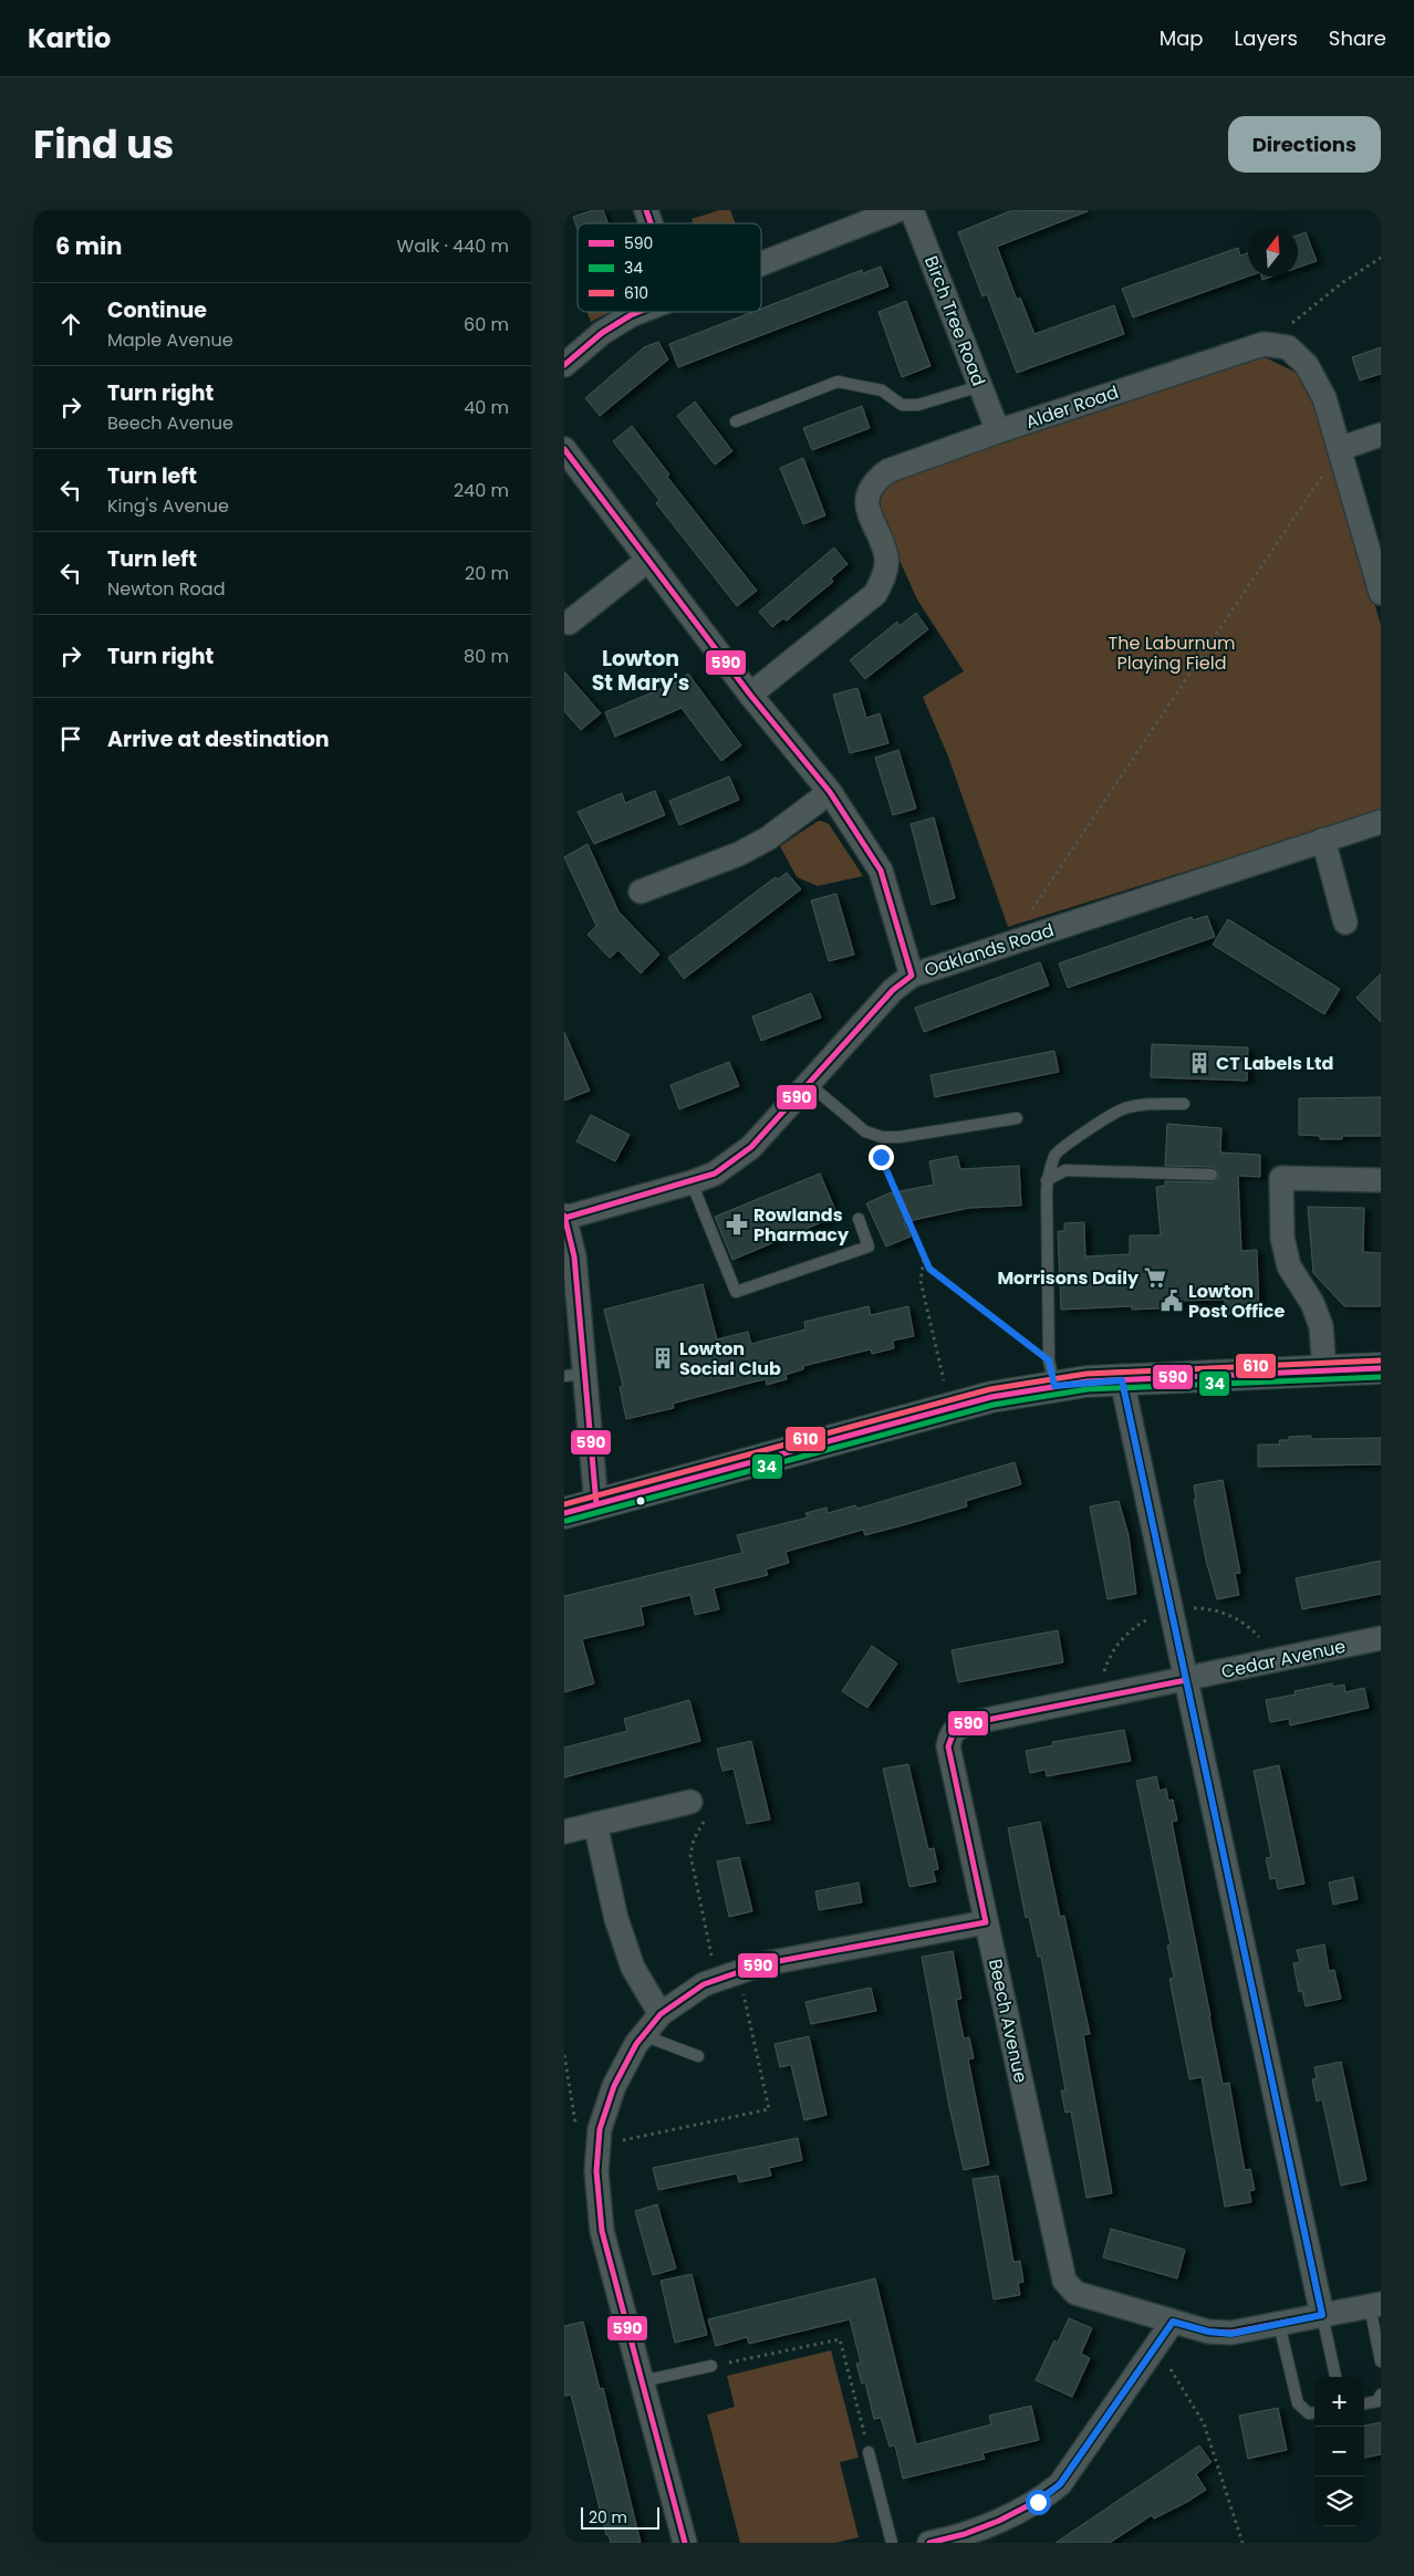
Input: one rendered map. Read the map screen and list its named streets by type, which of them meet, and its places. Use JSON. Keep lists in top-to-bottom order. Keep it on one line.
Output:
{"streets":{"street":["Birch Tree Road","Alder Road","Oaklands Road","Cedar Avenue","Beech Avenue"]},"crossings":[["Birch Tree Road","Alder Road"],["Cedar Avenue","Beech Avenue"]],"districts":["Lowton St Mary's"],"parks":["The Laburnum Playing Field"],"places":{"building":["CT Labels Ltd","Lowton Social Club"],"pharmacy":["Rowlands Pharmacy"],"supermarket":["Morrisons Daily"],"public building":["Lowton Post Office"]},"lines":["transit line 590","transit line 610","transit line 34"],"legend":["590","34","610"],"scale_bar":"20 m","north":"top","page":{"header":"Kartio","nav":["Map","Layers","Share"],"title":"Find us","buttons":"Directions","heading":["6 min","Walk · 440 m"],"list":[["Continue","Maple Avenue","60 m"],["Turn right","Beech Avenue","40 m"],["Turn left","King's Avenue","240 m"],["Turn left","Newton Road","20 m"],["Turn right","80 m"],"Arrive at destination"],"map_buttons":["+","−"],"scale":"20 m"}}
